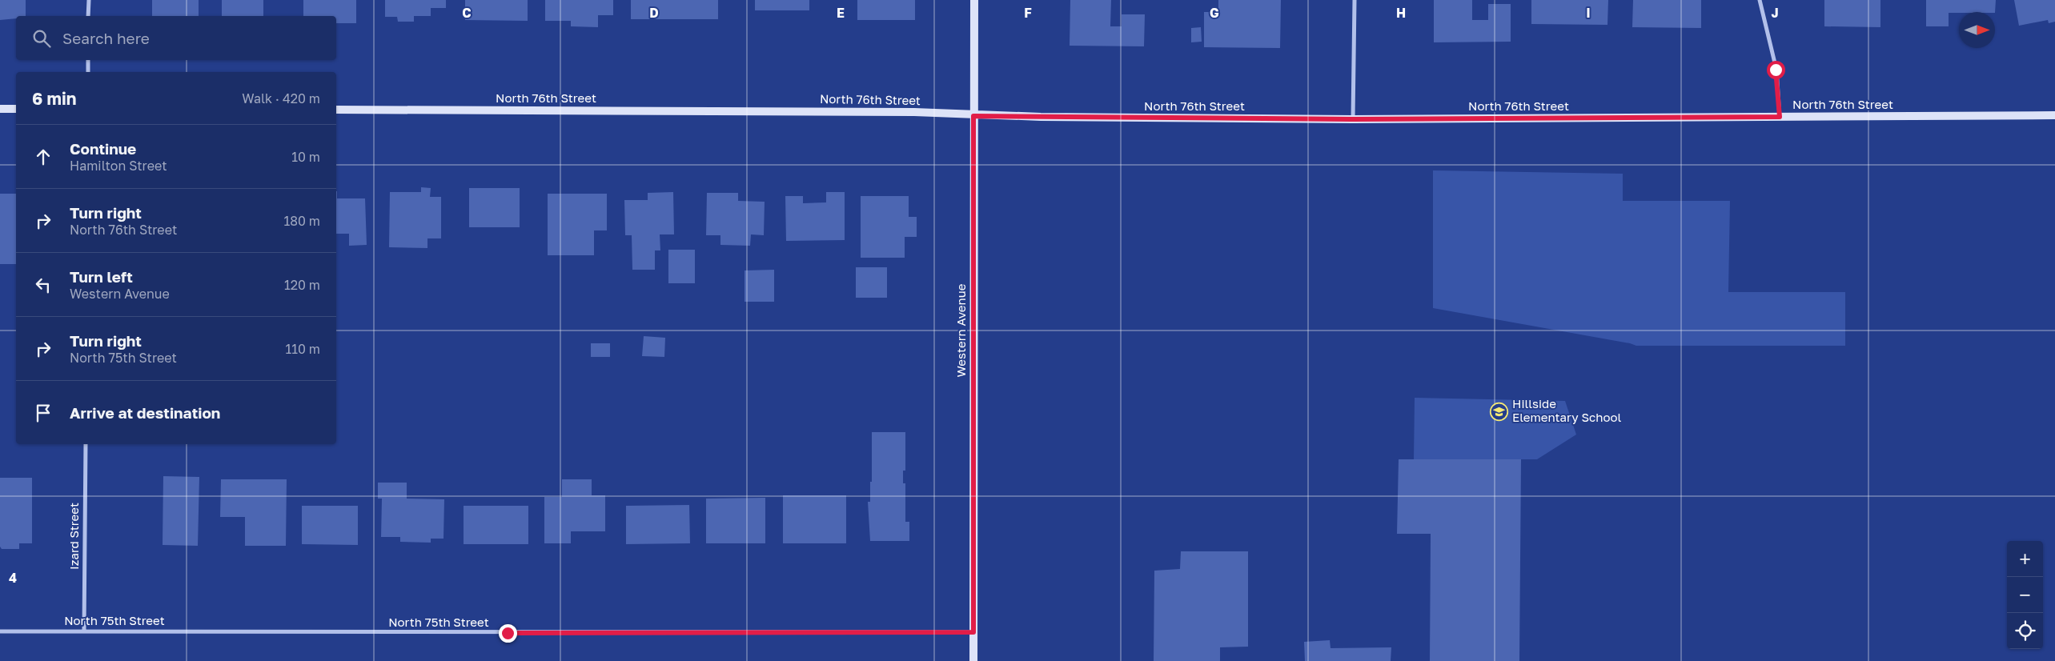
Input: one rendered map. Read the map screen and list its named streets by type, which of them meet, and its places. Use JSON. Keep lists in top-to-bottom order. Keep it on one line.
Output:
{"streets":{"street":["North 76th Street","Western Avenue","Izard Street","North 75th Street"]},"crossings":[["North 76th Street","Western Avenue"],["Western Avenue","North 75th Street"],["Izard Street","North 75th Street"]],"places":{"school or university":["Hillside Elementary School"]},"north":"right","page":{"search":"Search here","heading":["6 min","Walk · 420 m"],"list":[["Continue","Hamilton Street","10 m"],["Turn right","North 76th Street","180 m"],["Turn left","Western Avenue","120 m"],["Turn right","North 75th Street","110 m"],"Arrive at destination"],"map_buttons":["+","−"]},"grid":{"columns":["C","D","E","F","G","H","I","J"],"rows":["4"]}}
